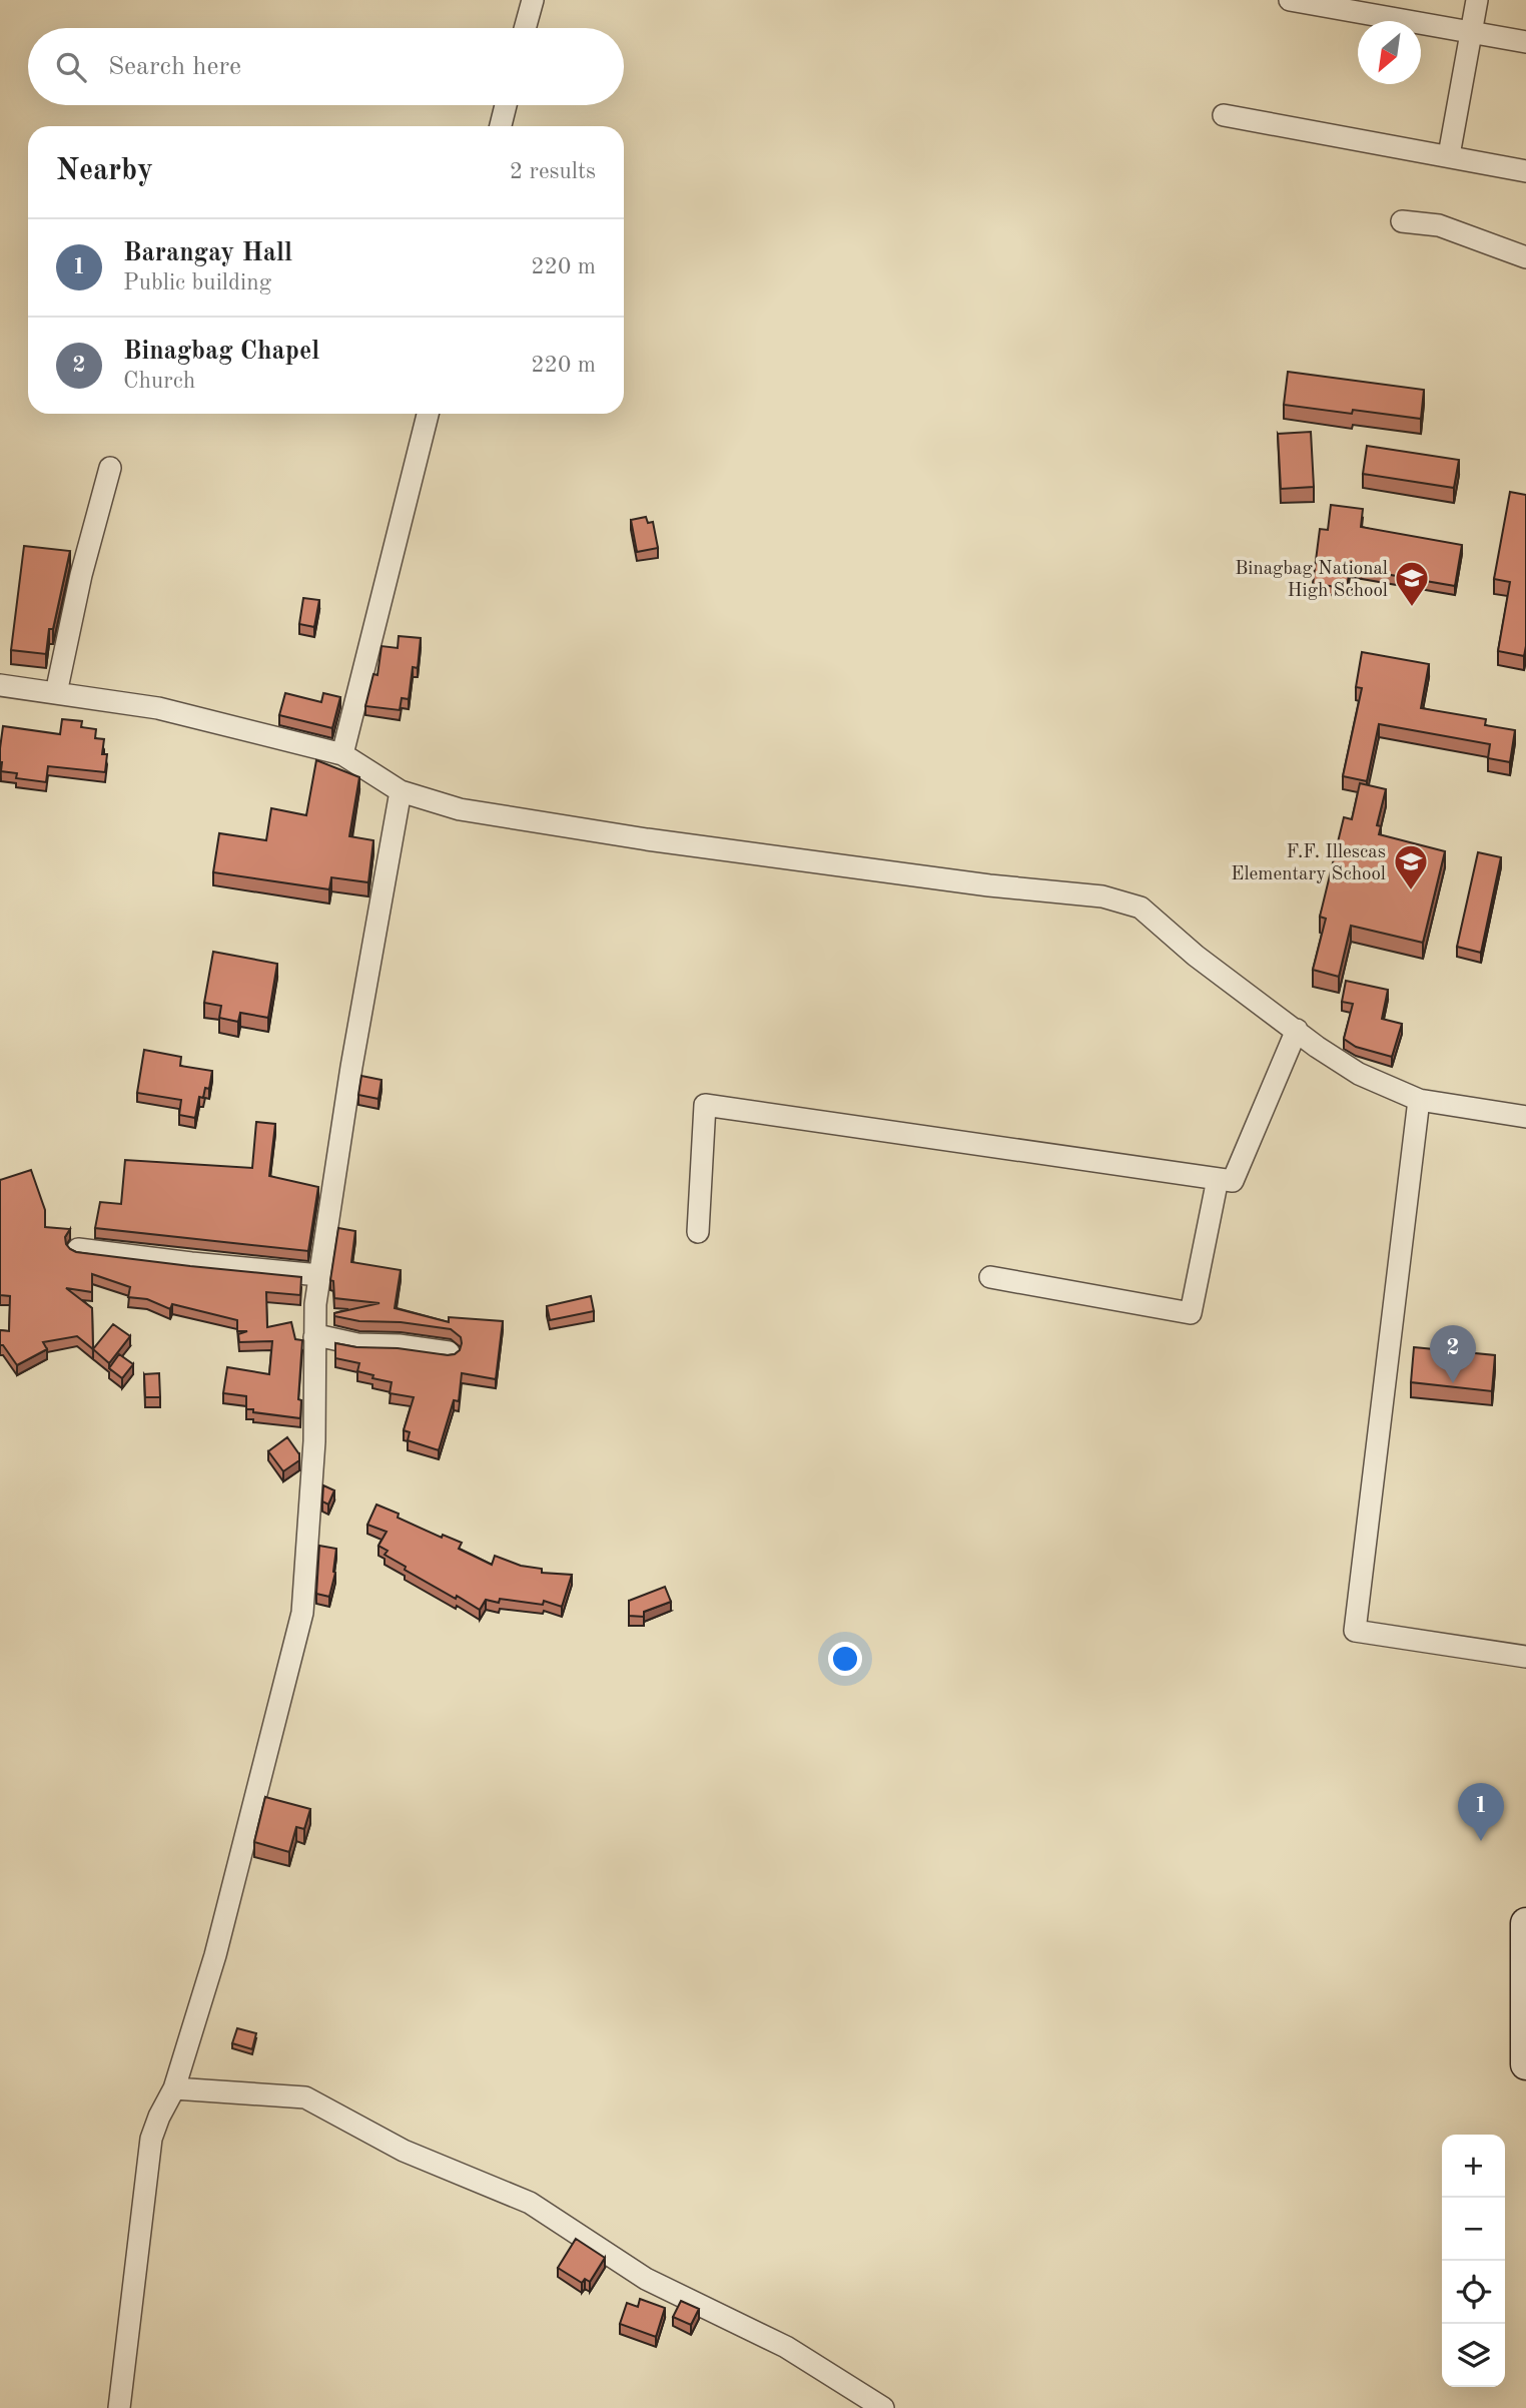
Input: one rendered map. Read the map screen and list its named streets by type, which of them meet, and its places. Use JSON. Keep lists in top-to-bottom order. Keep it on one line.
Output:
{"places":{"school or university":["Binagbag National High School","F.F. Illescas Elementary School"]},"north":"bottom left","page":{"search":"Search here","heading":["Nearby","2 results"],"list":[{"mark":"1","name":"Barangay Hall","note":"Public building","value":"220 m"},{"mark":"2","name":"Binagbag Chapel","note":"Church","value":"220 m"}],"pins":["2","1"],"map_buttons":["+","−"]}}
